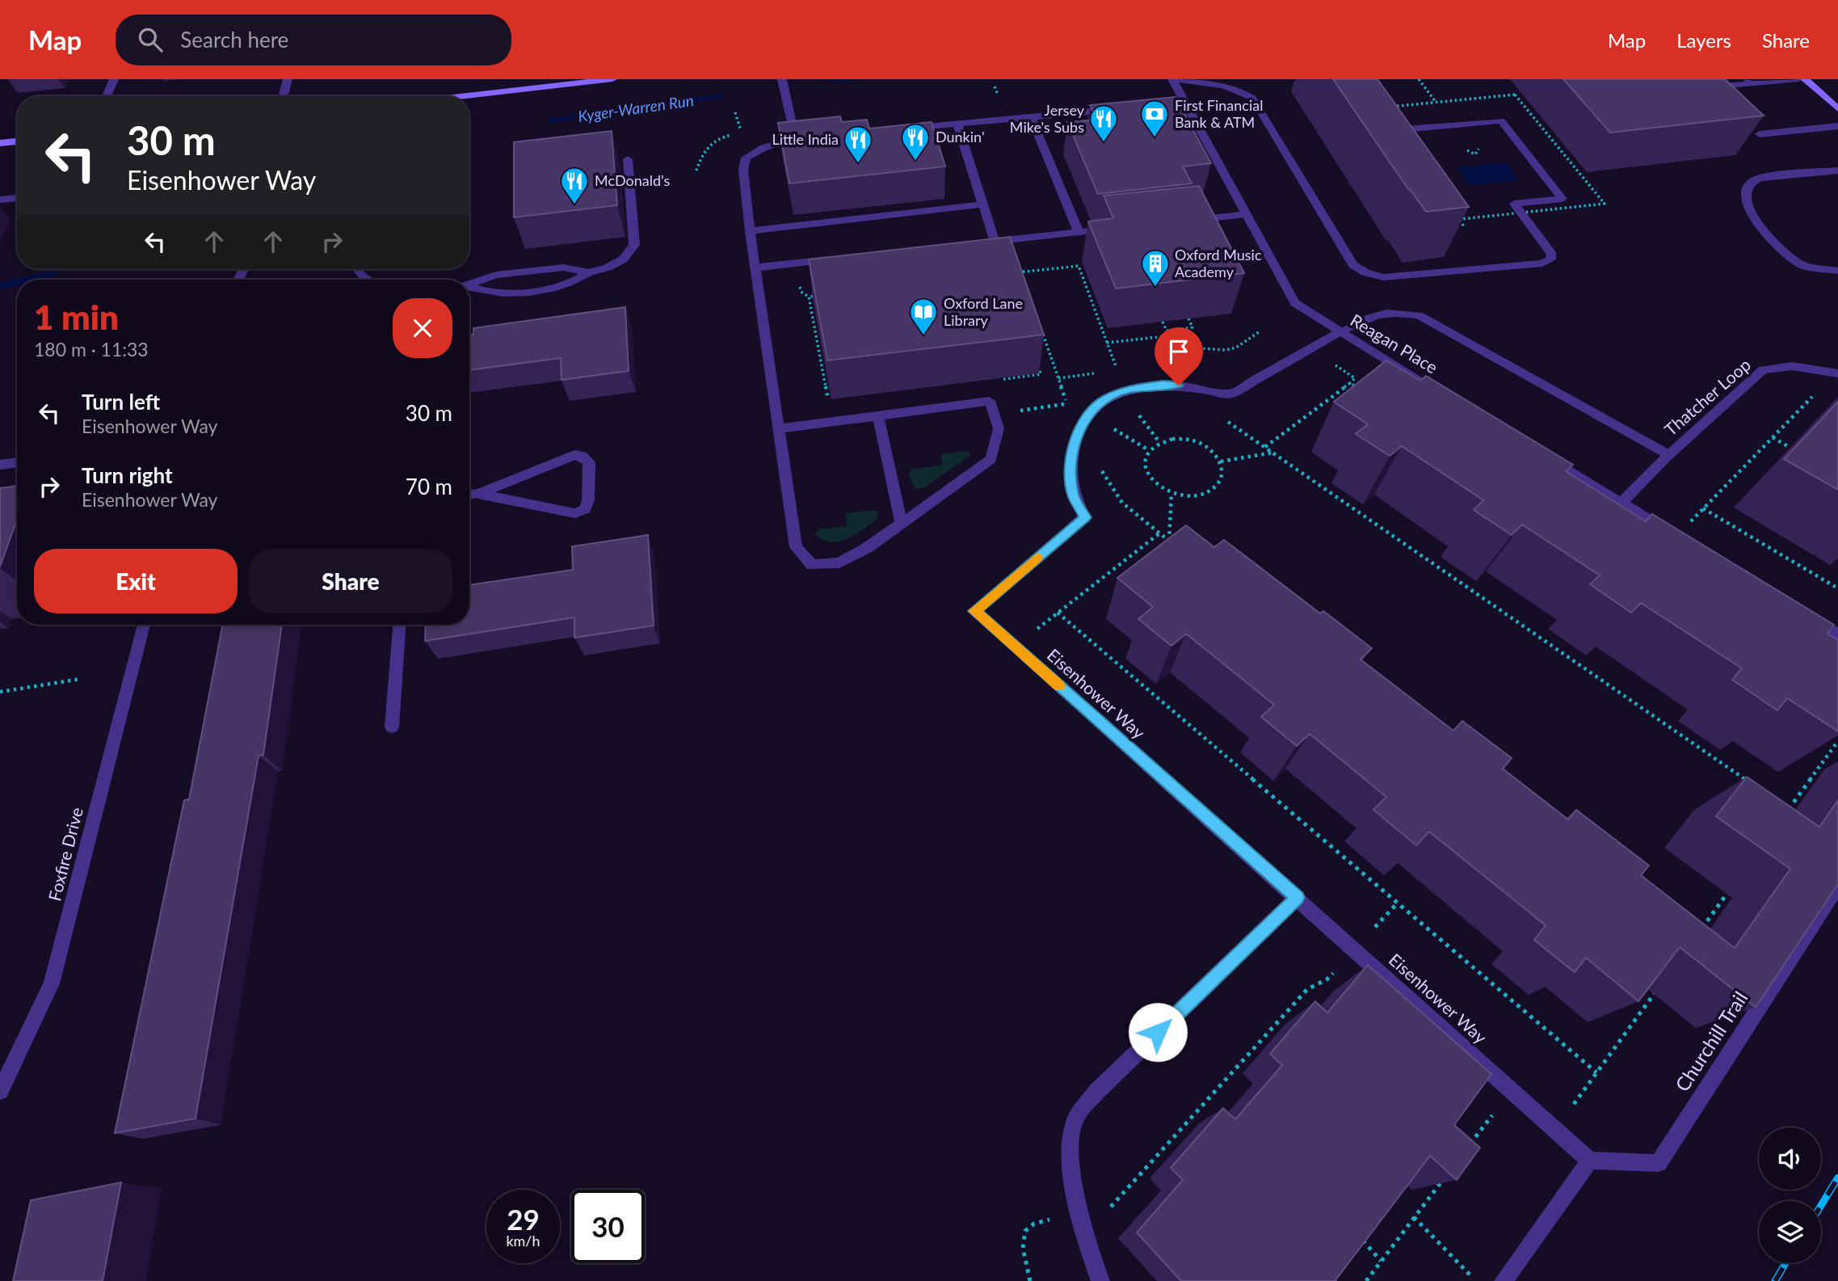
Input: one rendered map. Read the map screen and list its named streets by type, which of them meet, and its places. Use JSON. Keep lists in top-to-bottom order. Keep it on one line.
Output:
{"streets":{"street":["Reagan Place","Thatcher Loop","Eisenhower Way","Foxfire Drive","Churchill Trail"]},"crossings":[["Reagan Place","Eisenhower Way"],["Eisenhower Way","Churchill Trail"]],"water":["Kyger-Warren Run"],"places":{"bank":["First Financial Bank & ATM"],"restaurant":["Jersey Mike's Subs","Dunkin'","Little India","McDonald's"],"building":["Oxford Music Academy"],"library":["Oxford Lane Library"]},"page":{"header":"Map","search":"Search here","nav":["Map","Layers","Share"],"turn":["30 m","Eisenhower Way"],"heading":["1 min","180 m · 11:33"],"list":[{"name":"Turn left","note":"Eisenhower Way","value":"30 m"},{"name":"Turn right","note":"Eisenhower Way","value":"70 m"}],"buttons":["Exit","Share"],"speed":"29 km/h","limit":"30"}}
